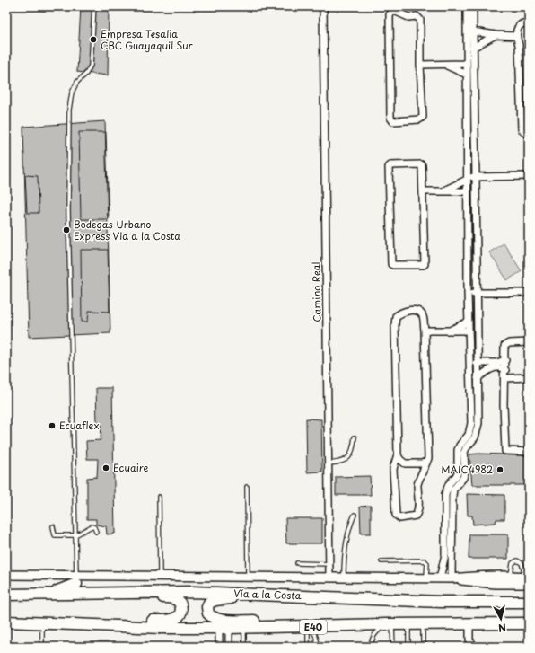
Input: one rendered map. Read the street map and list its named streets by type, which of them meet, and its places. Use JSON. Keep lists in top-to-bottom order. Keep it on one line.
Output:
{"streets":{"highway":["Vía a la Costa","E40"],"street":["Camino Real"]},"crossings":[["Camino Real","Vía a la Costa"]],"places":["Empresa Tesalia CBC Guayaquil Sur","Bodegas Urbano Express Via a la Costa","Ecuaflex","Ecuaire","MAIC4982"],"north":"bottom"}
